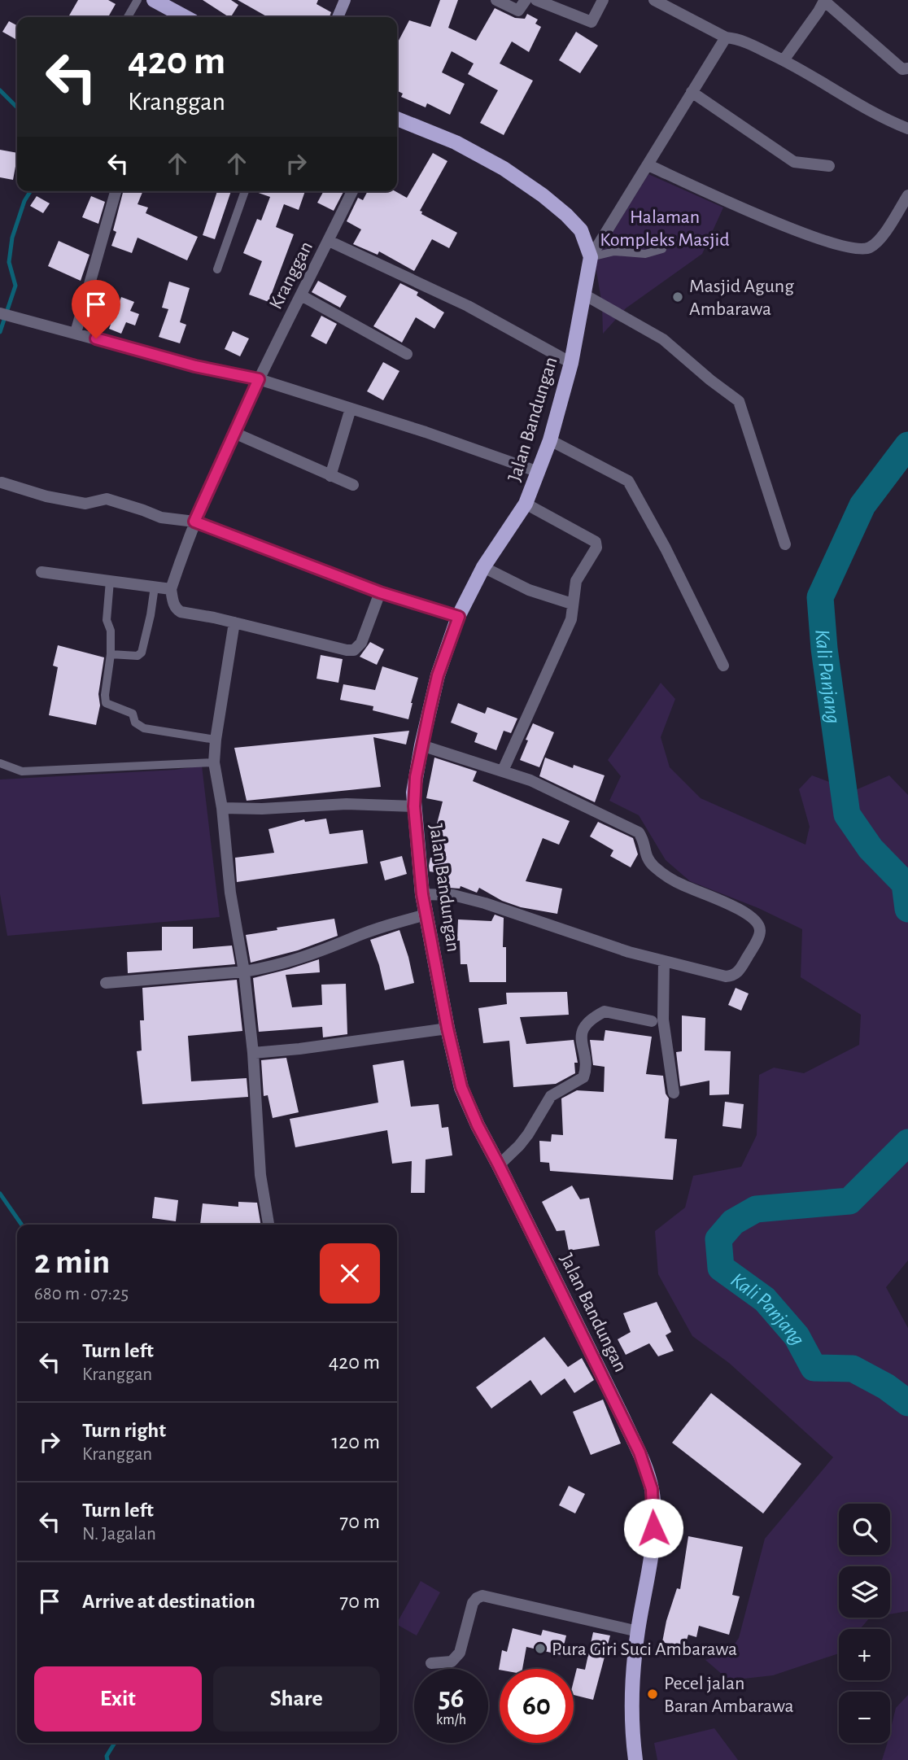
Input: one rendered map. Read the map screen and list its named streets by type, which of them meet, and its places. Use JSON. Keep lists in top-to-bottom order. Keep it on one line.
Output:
{"streets":{"main road":["Jalan Bandungan"],"street":["Kranggan"]},"water":["Kali Panjang"],"parks":["Halaman Kompleks Masjid"],"places":["Masjid Agung Ambarawa","Pura Giri Suci Ambarawa","Pecel jalan Baran Ambarawa"],"page":{"turn":["420 m","Kranggan"],"heading":["2 min","680 m · 07:25"],"list":[{"name":"Turn left","note":"Kranggan","value":"420 m"},{"name":"Turn right","note":"Kranggan","value":"120 m"},{"name":"Turn left","note":"N. Jagalan","value":"70 m"},{"name":"Arrive at destination","value":"70 m"}],"map_buttons":["+","−"],"buttons":["Exit","Share"],"speed":"56 km/h","limit":"60"}}
